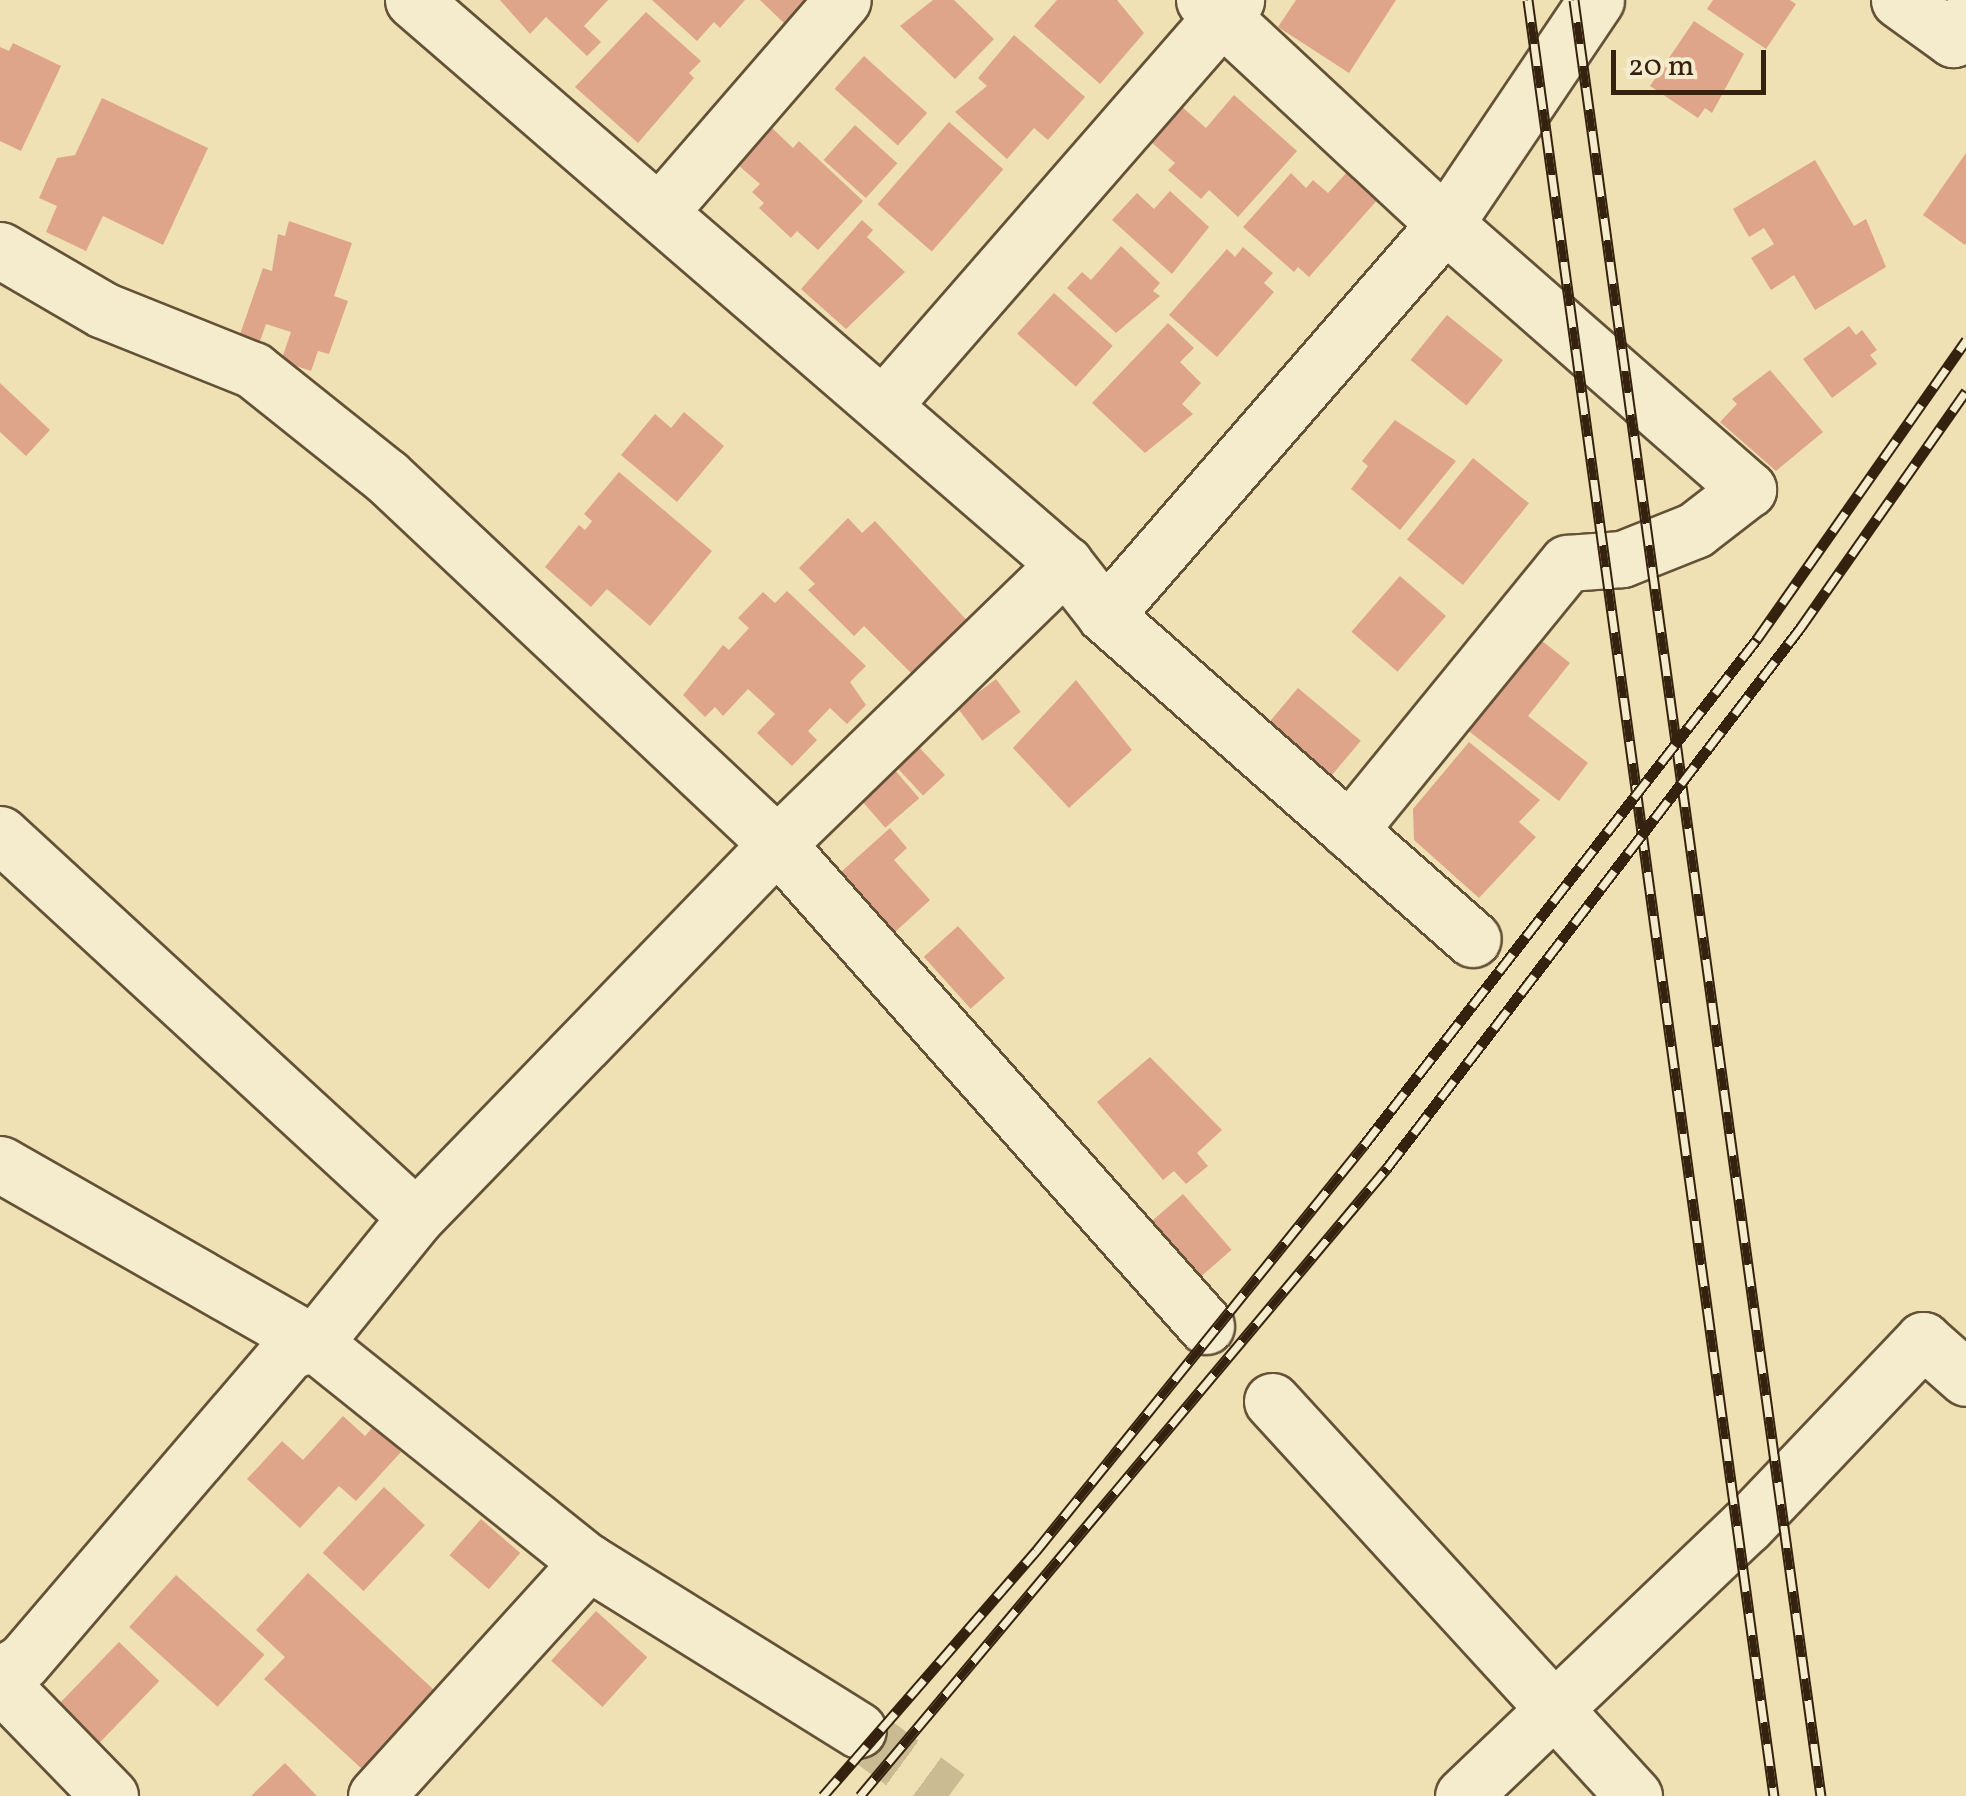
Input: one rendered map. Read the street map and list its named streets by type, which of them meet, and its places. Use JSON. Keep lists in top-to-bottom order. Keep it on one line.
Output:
{"scale_bar":"20 m"}
